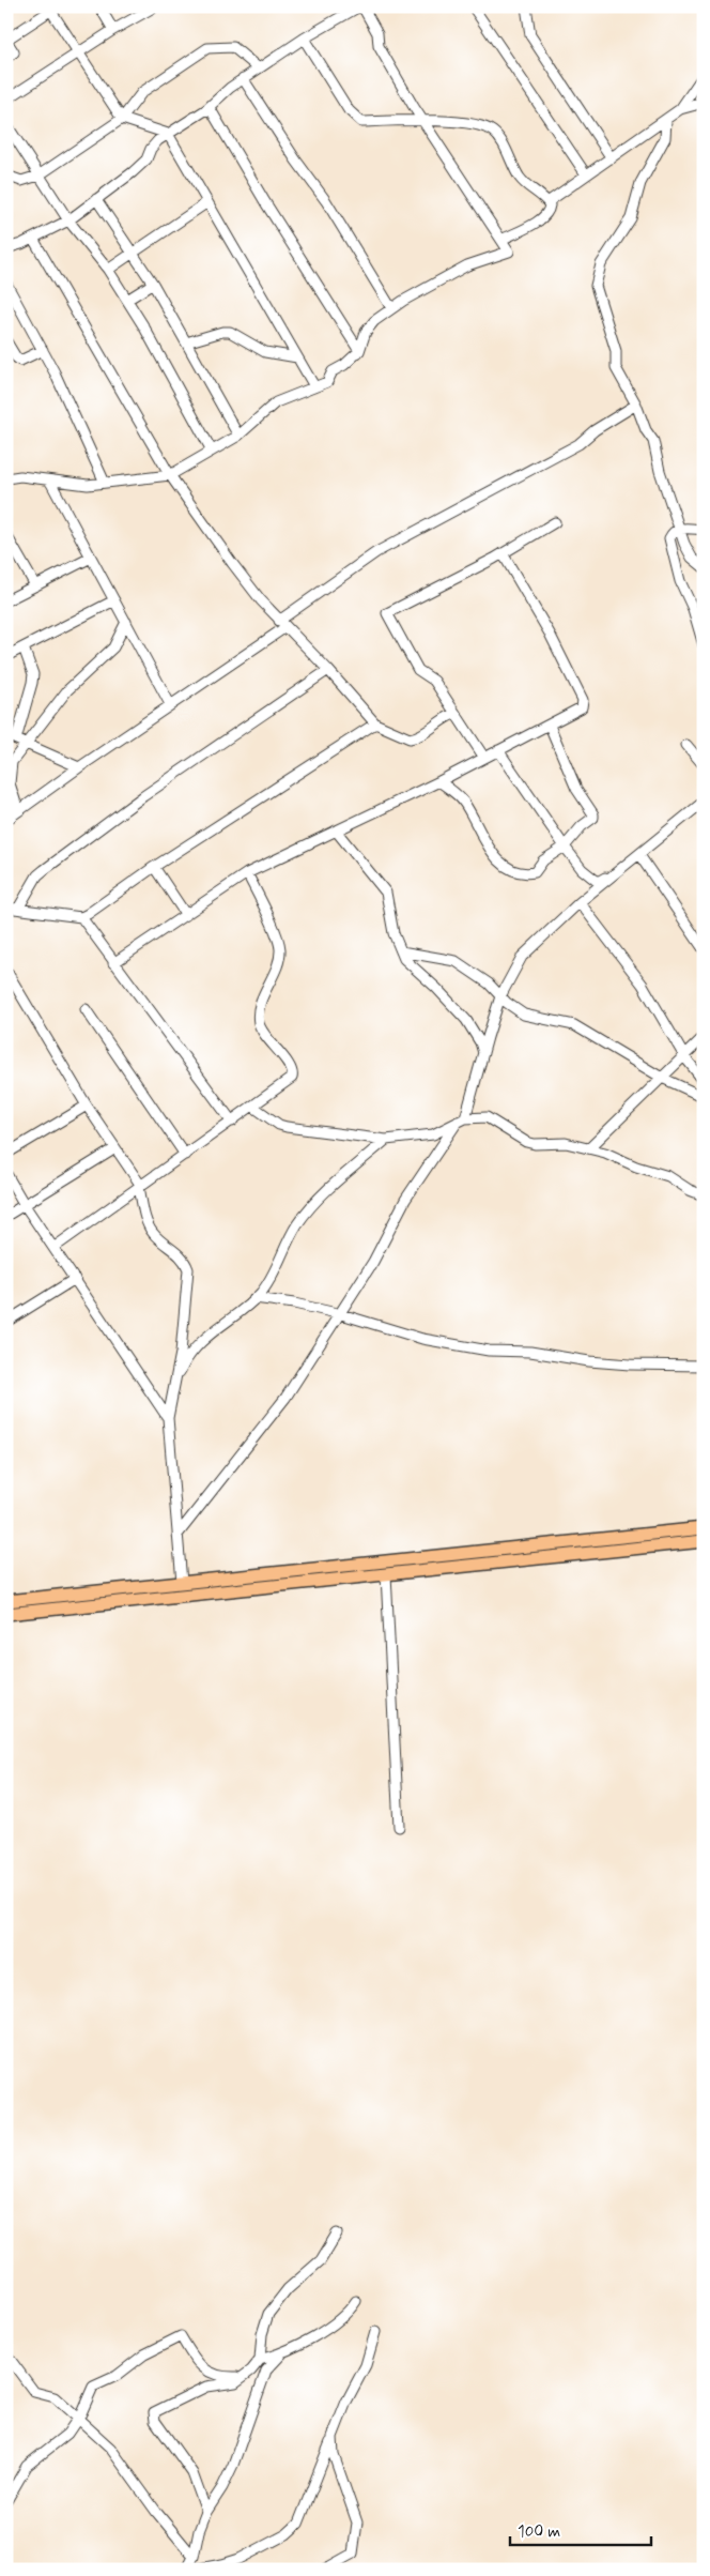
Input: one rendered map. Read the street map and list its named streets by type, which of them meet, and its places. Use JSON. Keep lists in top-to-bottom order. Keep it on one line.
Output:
{"scale_bar":"100 m"}
